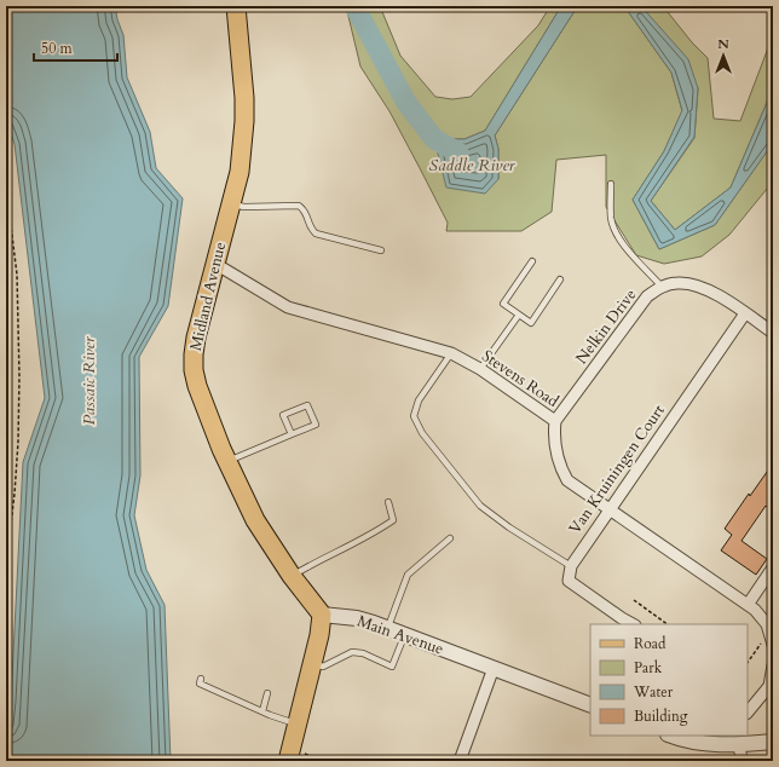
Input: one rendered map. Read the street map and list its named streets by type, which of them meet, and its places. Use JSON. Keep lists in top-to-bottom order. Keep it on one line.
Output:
{"streets":{"main road":["Midland Avenue"],"street":["Nelkin Drive","Stevens Road","Van Kruiningen Court","Main Avenue"]},"crossings":[["Midland Avenue","Stevens Road"],["Midland Avenue","Main Avenue"],["Nelkin Drive","Stevens Road"],["Stevens Road","Van Kruiningen Court"]],"water":["Saddle River","Passaic River"],"legend":["Road","Park","Water","Building"],"scale_bar":"50 m","north":"top"}
